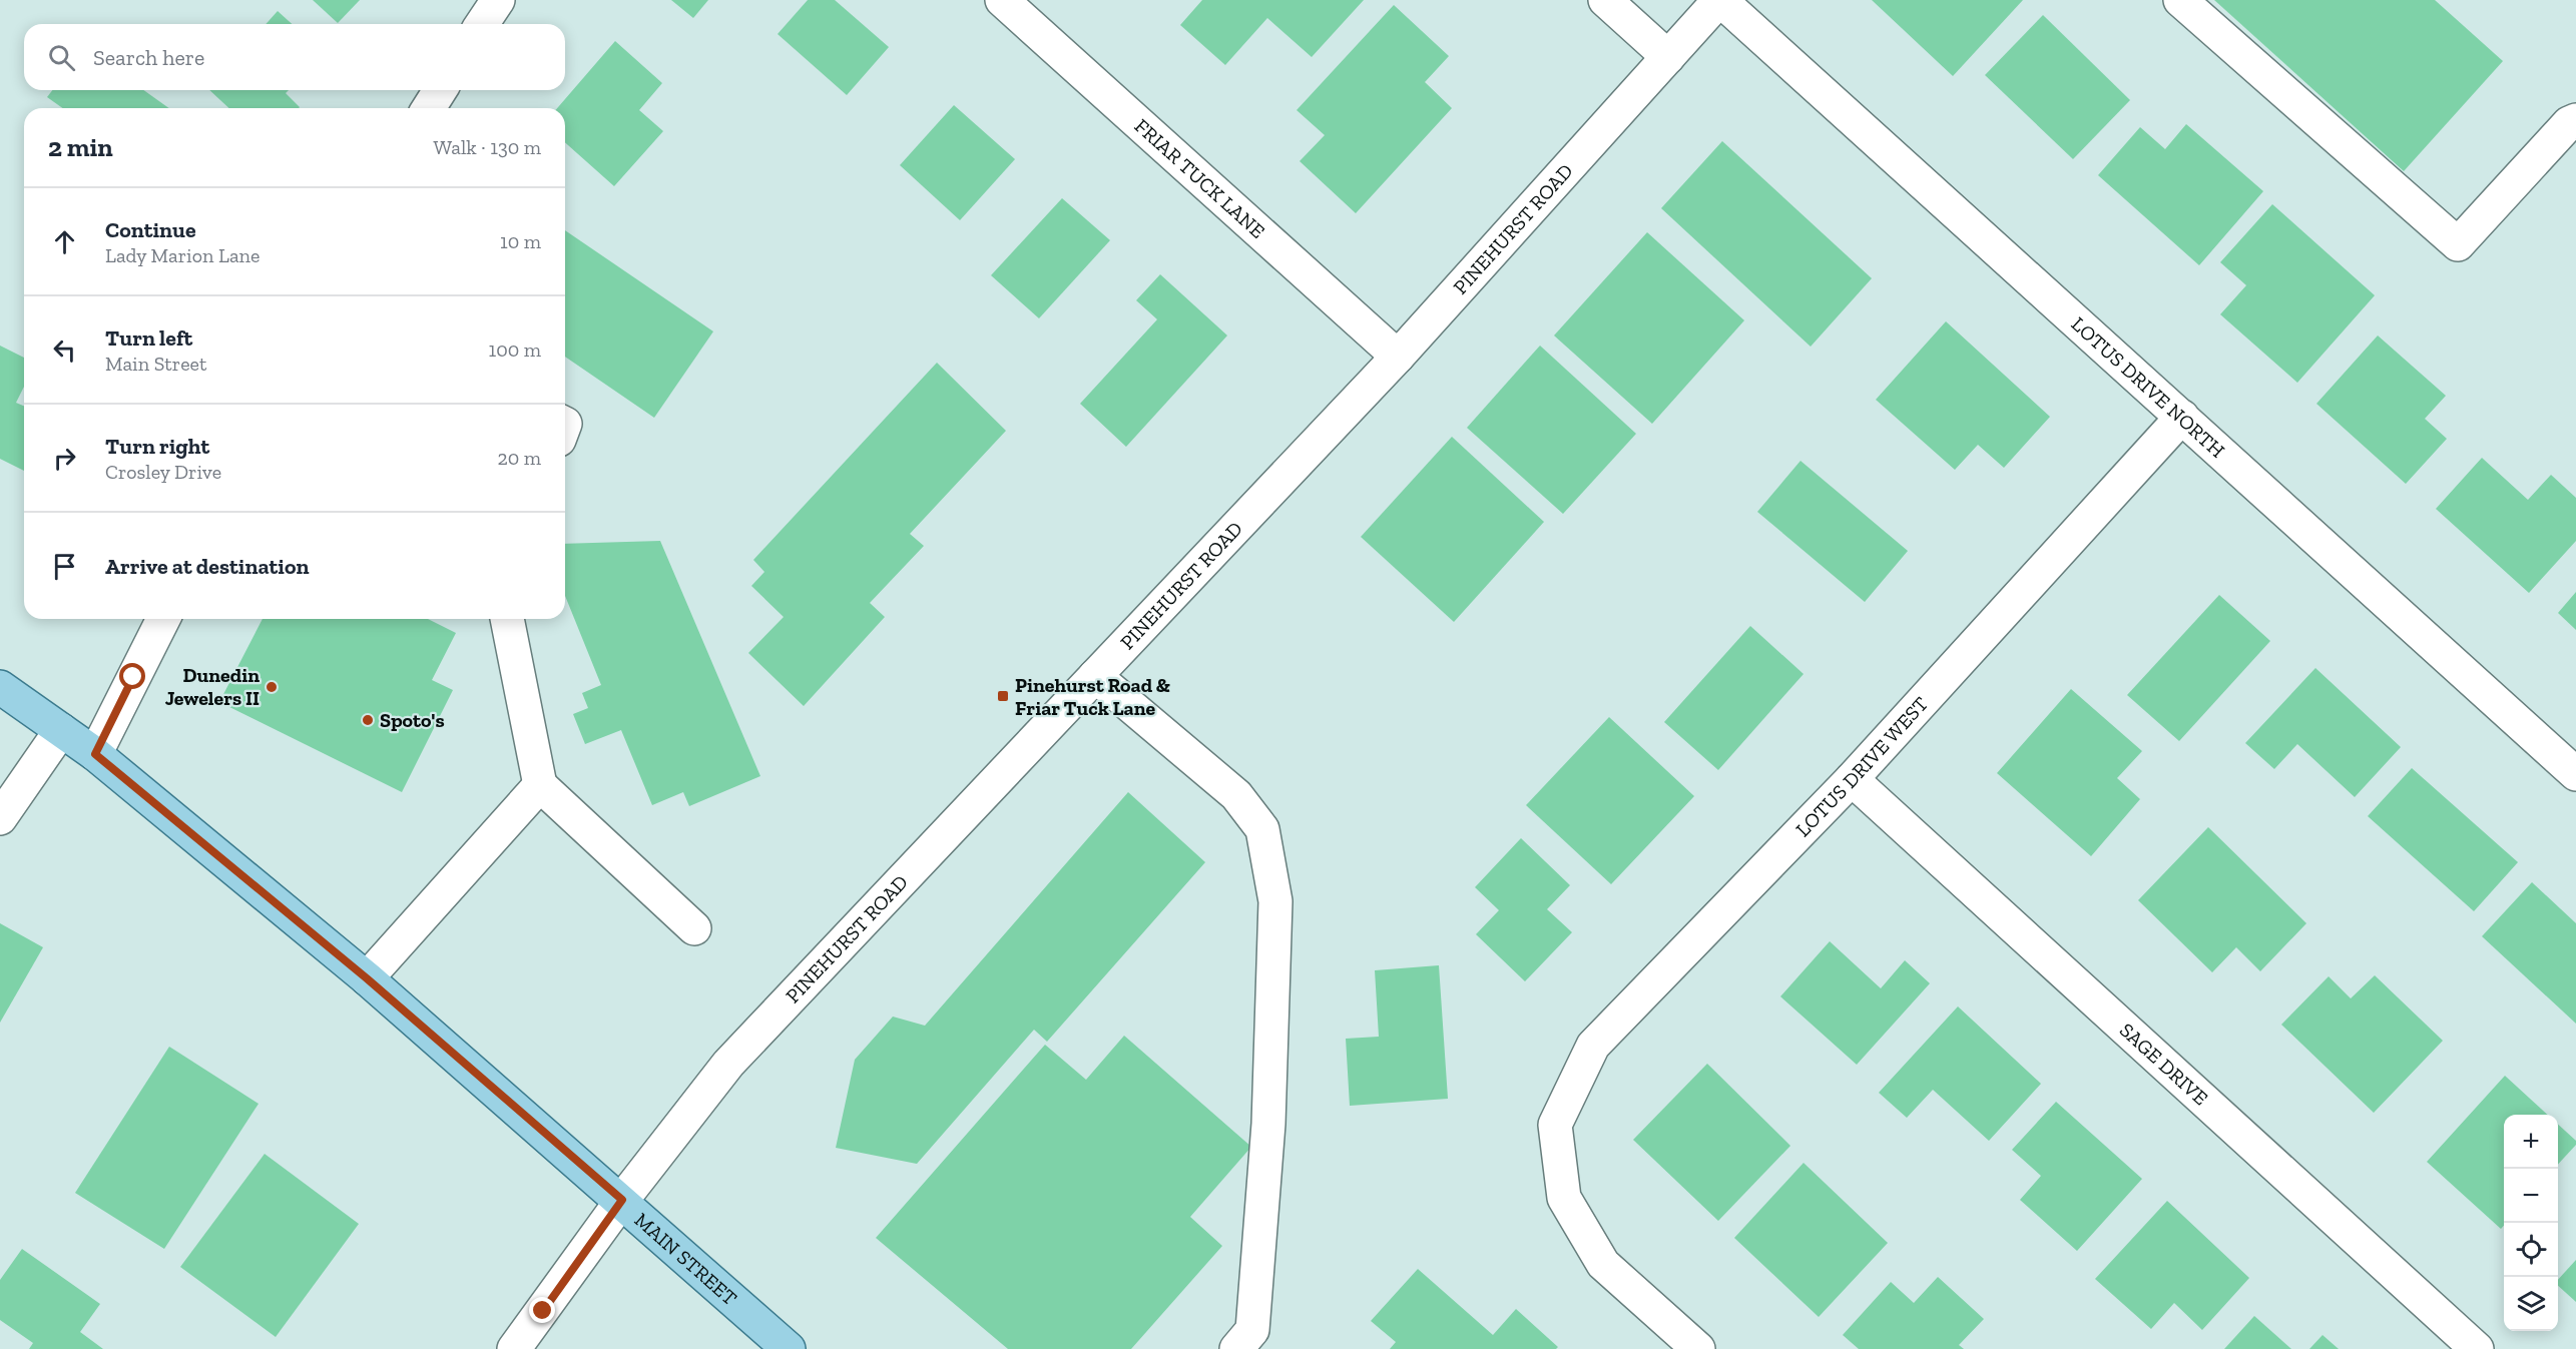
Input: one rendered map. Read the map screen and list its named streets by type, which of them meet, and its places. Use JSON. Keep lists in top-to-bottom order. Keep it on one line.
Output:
{"streets":{"main road":["MAIN STREET"],"street":["FRIAR TUCK LANE","PINEHURST ROAD","LOTUS DRIVE NORTH","LOTUS DRIVE WEST","SAGE DRIVE"]},"crossings":[["FRIAR TUCK LANE","PINEHURST ROAD"],["PINEHURST ROAD","LOTUS DRIVE NORTH"],["PINEHURST ROAD","MAIN STREET"],["LOTUS DRIVE NORTH","LOTUS DRIVE WEST"],["LOTUS DRIVE WEST","SAGE DRIVE"]],"places":{"other":["Dunedin Jewelers II","Spoto's"],"transit":["Pinehurst Road & Friar Tuck Lane"]},"page":{"search":"Search here","heading":["2 min","Walk · 130 m"],"list":[["Continue","Lady Marion Lane","10 m"],["Turn left","Main Street","100 m"],["Turn right","Crosley Drive","20 m"],"Arrive at destination"],"map_buttons":["+","−"]}}
